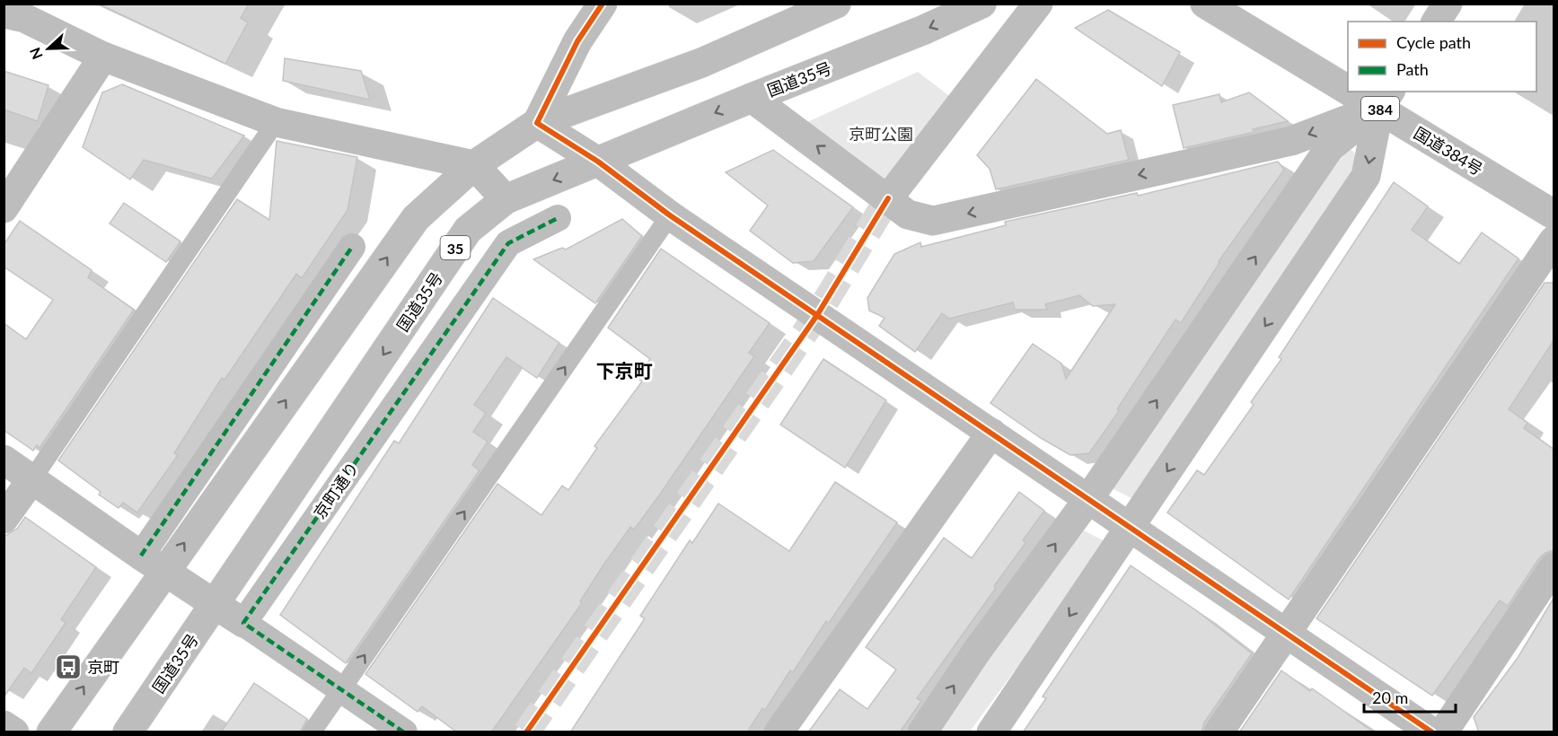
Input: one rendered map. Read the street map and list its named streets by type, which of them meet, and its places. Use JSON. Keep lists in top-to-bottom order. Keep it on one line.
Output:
{"streets":{"main road":["国道35号","384","国道384号","35"],"street":["京町通り"]},"districts":["下京町"],"parks":["京町公園"],"places":{"bus stop":["京町"]},"legend":["Cycle path","Path"],"scale_bar":"20 m","north":"left"}
